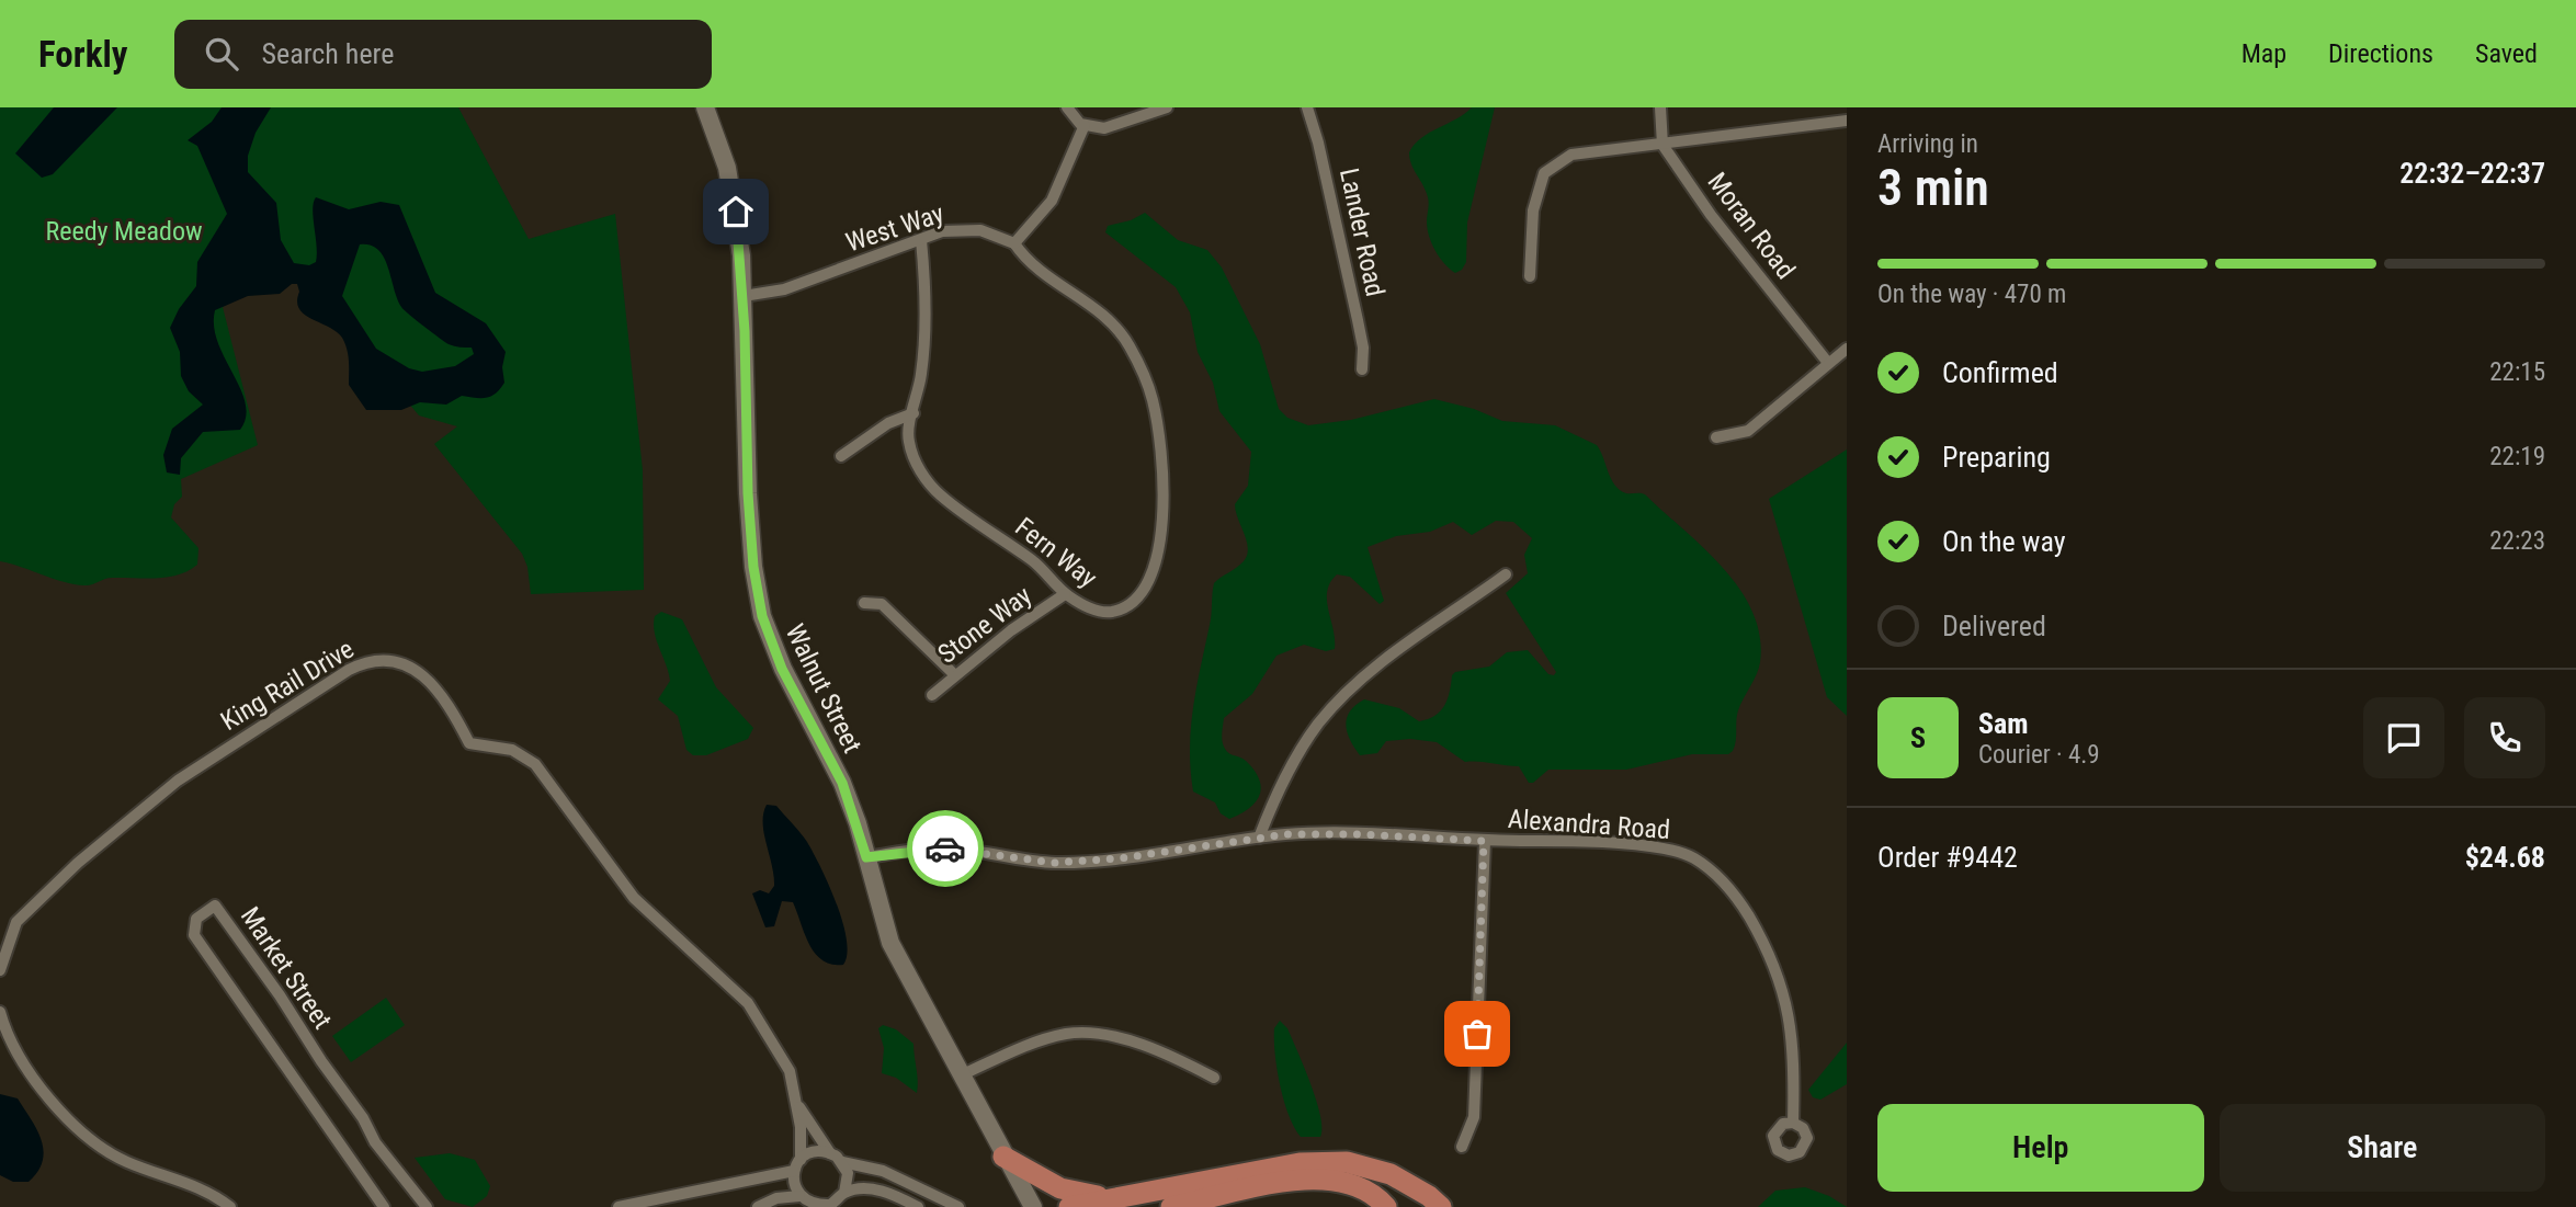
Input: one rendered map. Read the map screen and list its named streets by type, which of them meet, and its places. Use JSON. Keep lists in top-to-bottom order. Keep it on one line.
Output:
{"streets":{"main road":["Walnut Street"],"street":["Moran Road","West Way","Lander Road","Fern Way","Stone Way","King Rail Drive","Alexandra Road","Market Street"]},"crossings":[["West Way","Fern Way"],["West Way","Walnut Street"],["Fern Way","Stone Way"],["Walnut Street","Alexandra Road"]],"parks":["Reedy Meadow"],"page":{"header":"Forkly","search":"Search here","nav":["Map","Directions","Saved"],"heading":["3 min","Arriving in","22:32–22:37"],"panel":["Sam","Courier · 4.9","Order #9442","$24.68"],"bar":"On the way · 470 m","list":[["Confirmed","22:15"],["Preparing","22:19"],["On the way","22:23"],"Delivered"],"round":"S","buttons":["Help","Share"]}}
